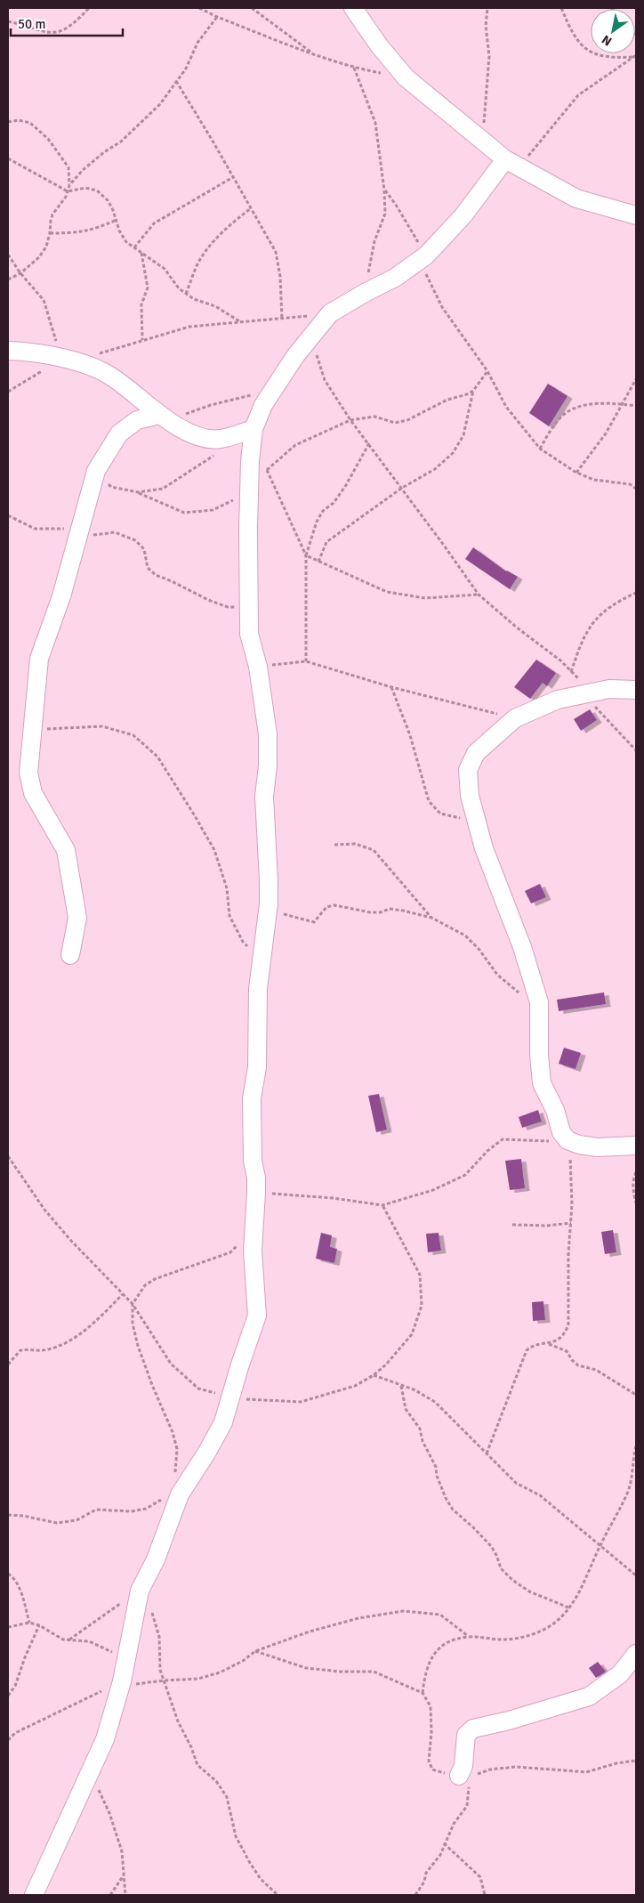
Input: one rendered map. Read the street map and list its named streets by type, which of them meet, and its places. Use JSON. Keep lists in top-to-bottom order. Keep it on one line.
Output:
{"scale_bar":"50 m","north":"bottom left"}
